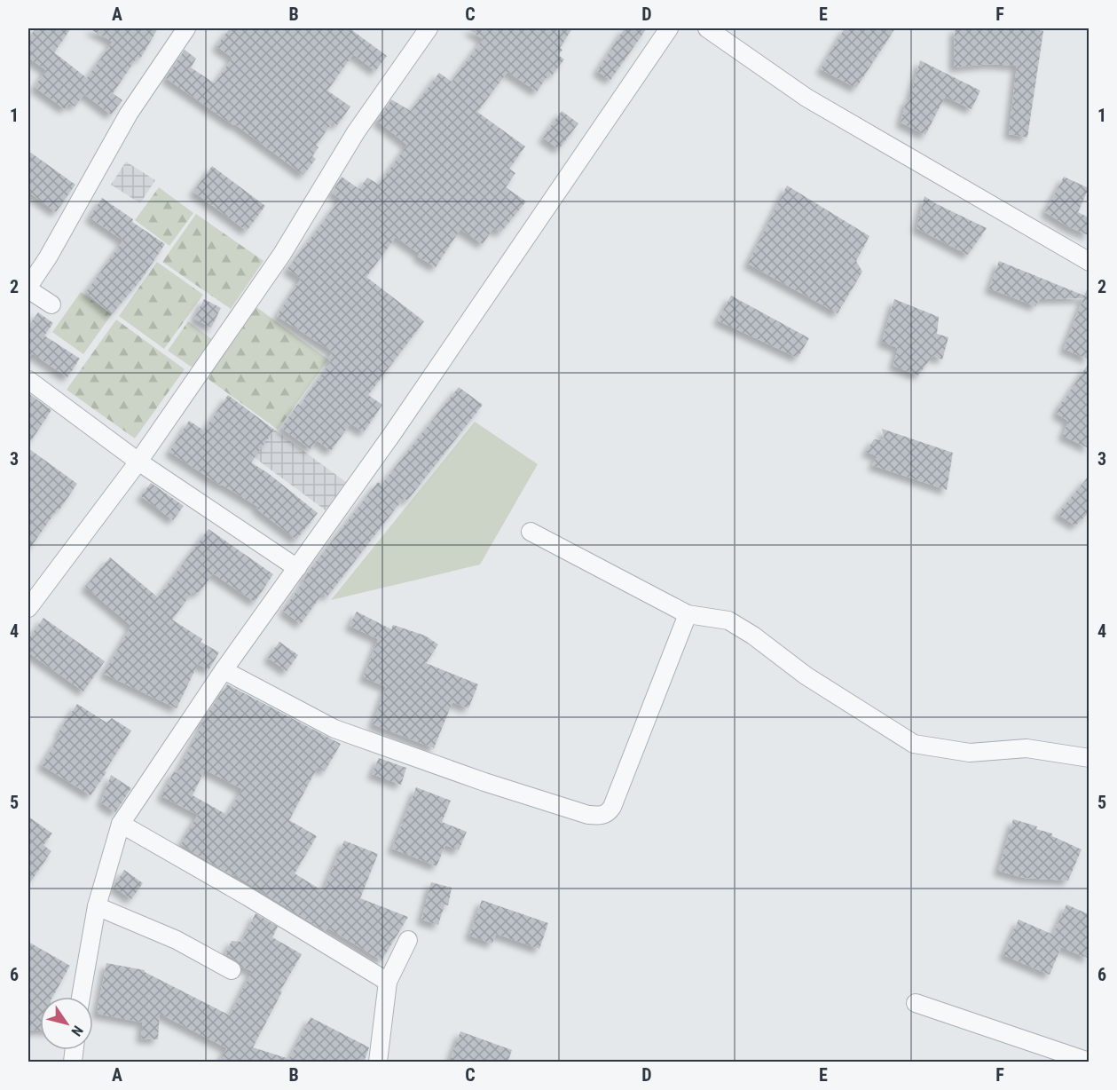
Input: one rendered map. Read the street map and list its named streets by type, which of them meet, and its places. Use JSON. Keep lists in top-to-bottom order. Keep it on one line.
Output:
{"north":"bottom right","grid":{"columns":["A","B","C","D","E","F"],"rows":["1","2","3","4","5","6"]}}
